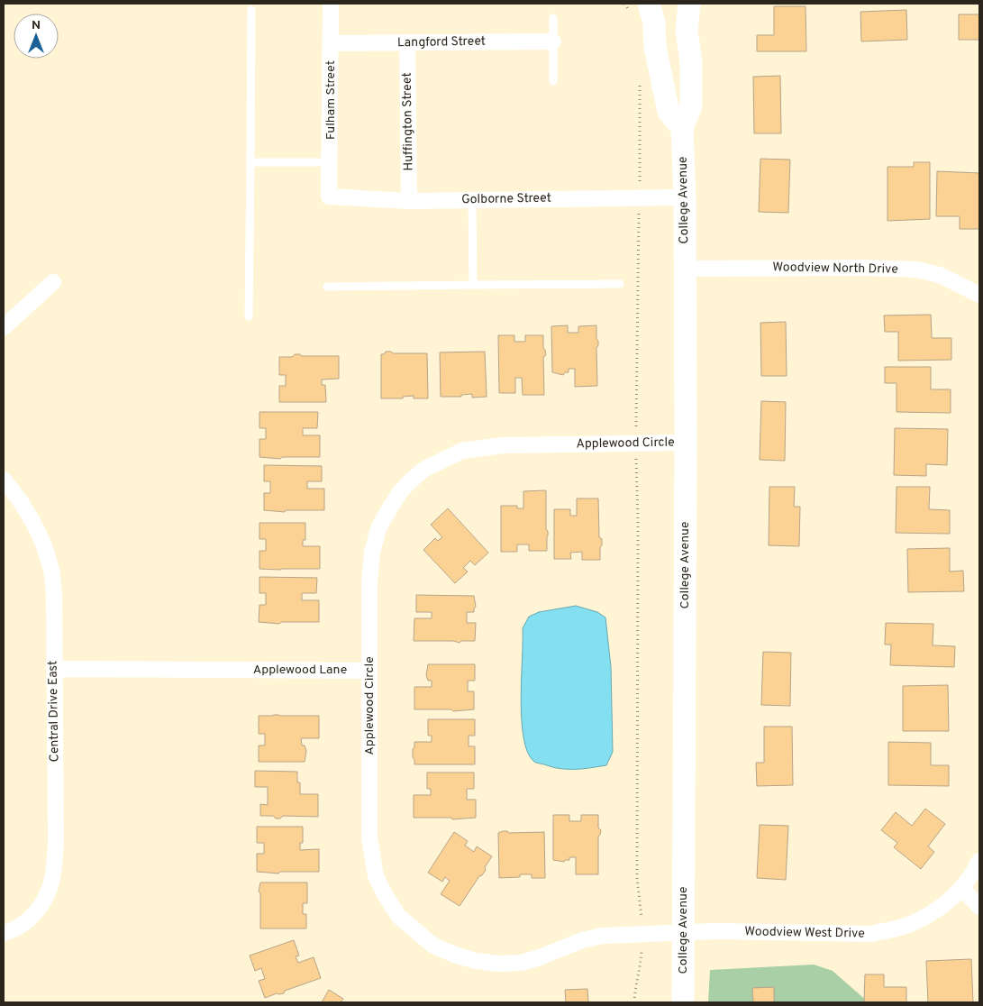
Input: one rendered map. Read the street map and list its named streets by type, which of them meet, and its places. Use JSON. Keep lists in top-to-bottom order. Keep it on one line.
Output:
{"streets":{"main road":["College Avenue"],"street":["Langford Street","Fulham Street","Huffington Street","Golborne Street","Woodview North Drive","Applewood Circle","Applewood Lane","Central Drive East","Woodview West Drive"]},"crossings":[["Langford Street","Fulham Street"],["Langford Street","Huffington Street"],["Fulham Street","Golborne Street"],["Huffington Street","Golborne Street"],["Golborne Street","College Avenue"],["College Avenue","Woodview North Drive"],["College Avenue","Applewood Circle"],["College Avenue","Woodview West Drive"],["Applewood Circle","Applewood Lane"],["Applewood Circle","Woodview West Drive"],["Applewood Lane","Central Drive East"]],"north":"top"}
